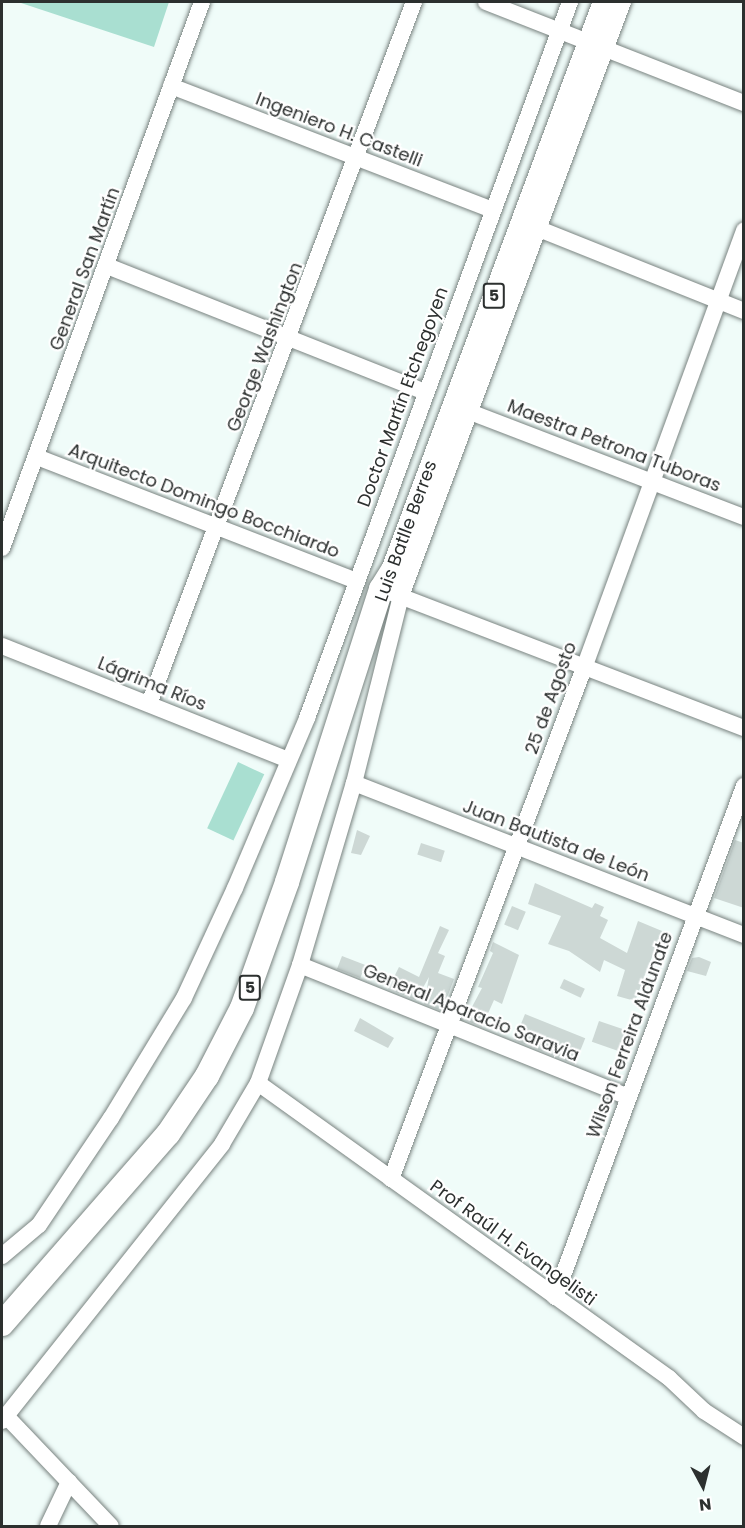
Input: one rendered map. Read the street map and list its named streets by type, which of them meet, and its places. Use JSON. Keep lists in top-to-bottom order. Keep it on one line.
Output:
{"streets":{"highway":["5"],"street":["Ingeniero H. Castelli","General San Martín","George Washington","Doctor Martín Etchegoyen","Maestra Petrona Tuboras","Arquitecto Domingo Bocchiardo","Luis Batlle Berres","Lágrima Ríos","25 de Agosto","Juan Bautista de León","General Aparacio Saravia","Wilson Ferreira Aldunate","Prof Raúl H. Evangelisti"]},"crossings":[["Ingeniero H. Castelli","General San Martín"],["Ingeniero H. Castelli","George Washington"],["Ingeniero H. Castelli","Doctor Martín Etchegoyen"],["General San Martín","Arquitecto Domingo Bocchiardo"],["5","Doctor Martín Etchegoyen"],["5","Luis Batlle Berres"],["George Washington","Arquitecto Domingo Bocchiardo"],["George Washington","Lágrima Ríos"],["Doctor Martín Etchegoyen","Arquitecto Domingo Bocchiardo"],["Doctor Martín Etchegoyen","Luis Batlle Berres"],["Doctor Martín Etchegoyen","Lágrima Ríos"],["Maestra Petrona Tuboras","Luis Batlle Berres"],["Maestra Petrona Tuboras","25 de Agosto"],["Luis Batlle Berres","Juan Bautista de León"],["Luis Batlle Berres","General Aparacio Saravia"],["Luis Batlle Berres","Prof Raúl H. Evangelisti"],["25 de Agosto","Juan Bautista de León"],["25 de Agosto","General Aparacio Saravia"],["25 de Agosto","Prof Raúl H. Evangelisti"],["Juan Bautista de León","Wilson Ferreira Aldunate"],["General Aparacio Saravia","Wilson Ferreira Aldunate"],["Wilson Ferreira Aldunate","Prof Raúl H. Evangelisti"]],"north":"bottom"}
